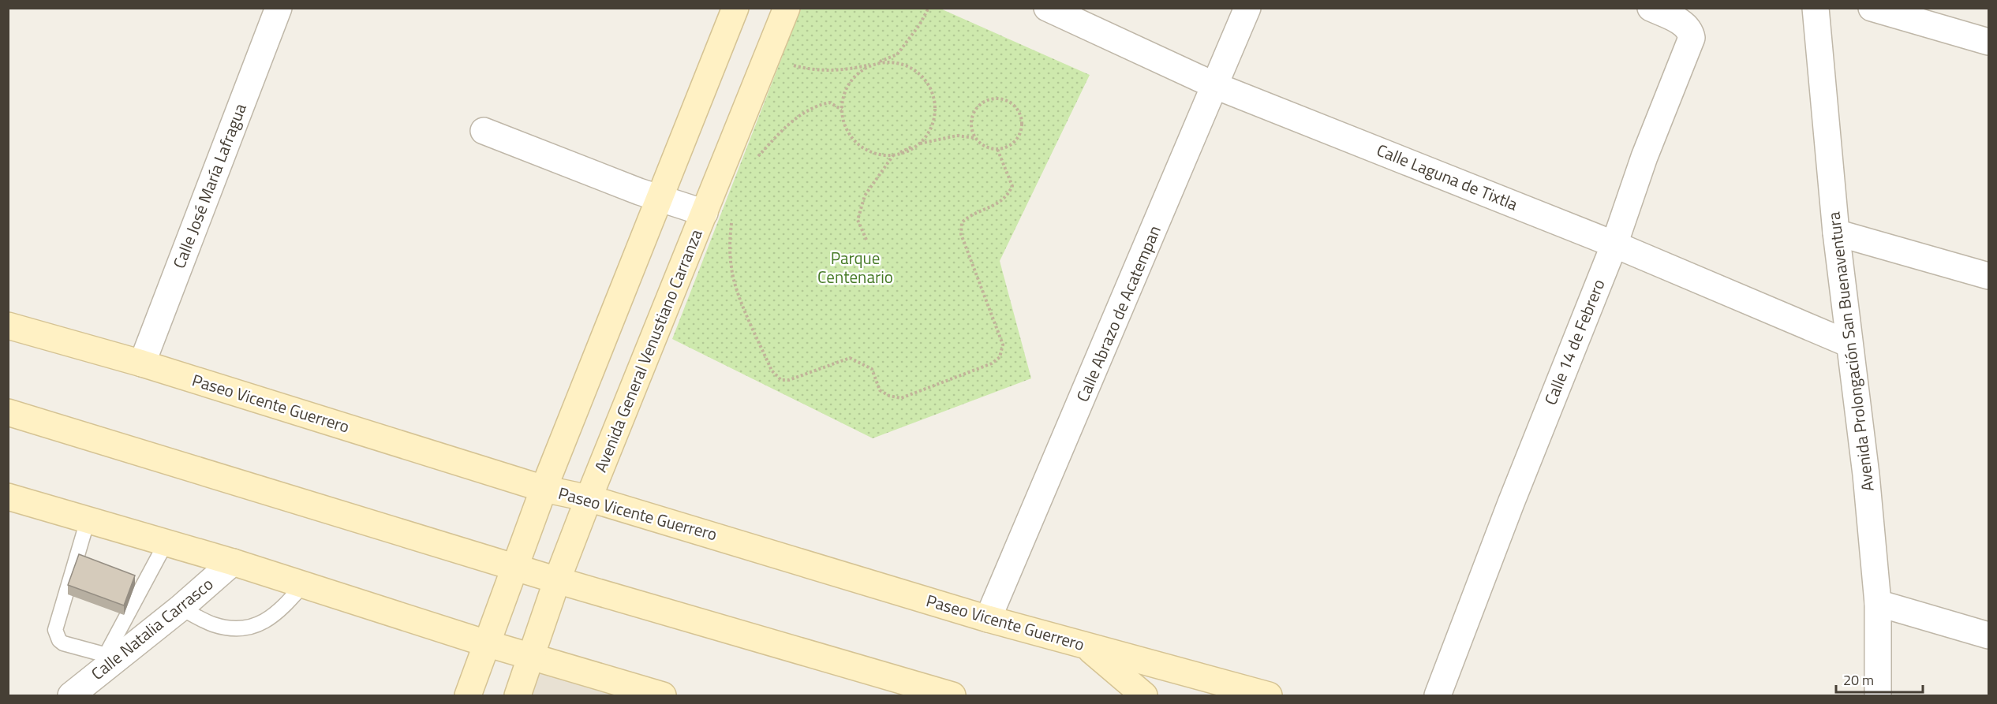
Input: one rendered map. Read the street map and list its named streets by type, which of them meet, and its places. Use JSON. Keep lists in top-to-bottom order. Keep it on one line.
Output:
{"streets":{"main road":["Avenida General Venustiano Carranza","Paseo Vicente Guerrero"],"street":["Calle Laguna de Tixtla","Calle José María Lafragua","Calle Abrazo de Acatempan","Calle 14 de Febrero","Avenida Prolongación San Buenaventura","Calle Natalia Carrasco"]},"crossings":[["Calle Laguna de Tixtla","Calle Abrazo de Acatempan"],["Calle Laguna de Tixtla","Calle 14 de Febrero"],["Calle Laguna de Tixtla","Avenida Prolongación San Buenaventura"],["Calle José María Lafragua","Paseo Vicente Guerrero"],["Calle Abrazo de Acatempan","Paseo Vicente Guerrero"],["Avenida General Venustiano Carranza","Paseo Vicente Guerrero"]],"parks":["Parque Centenario"],"scale_bar":"20 m"}
